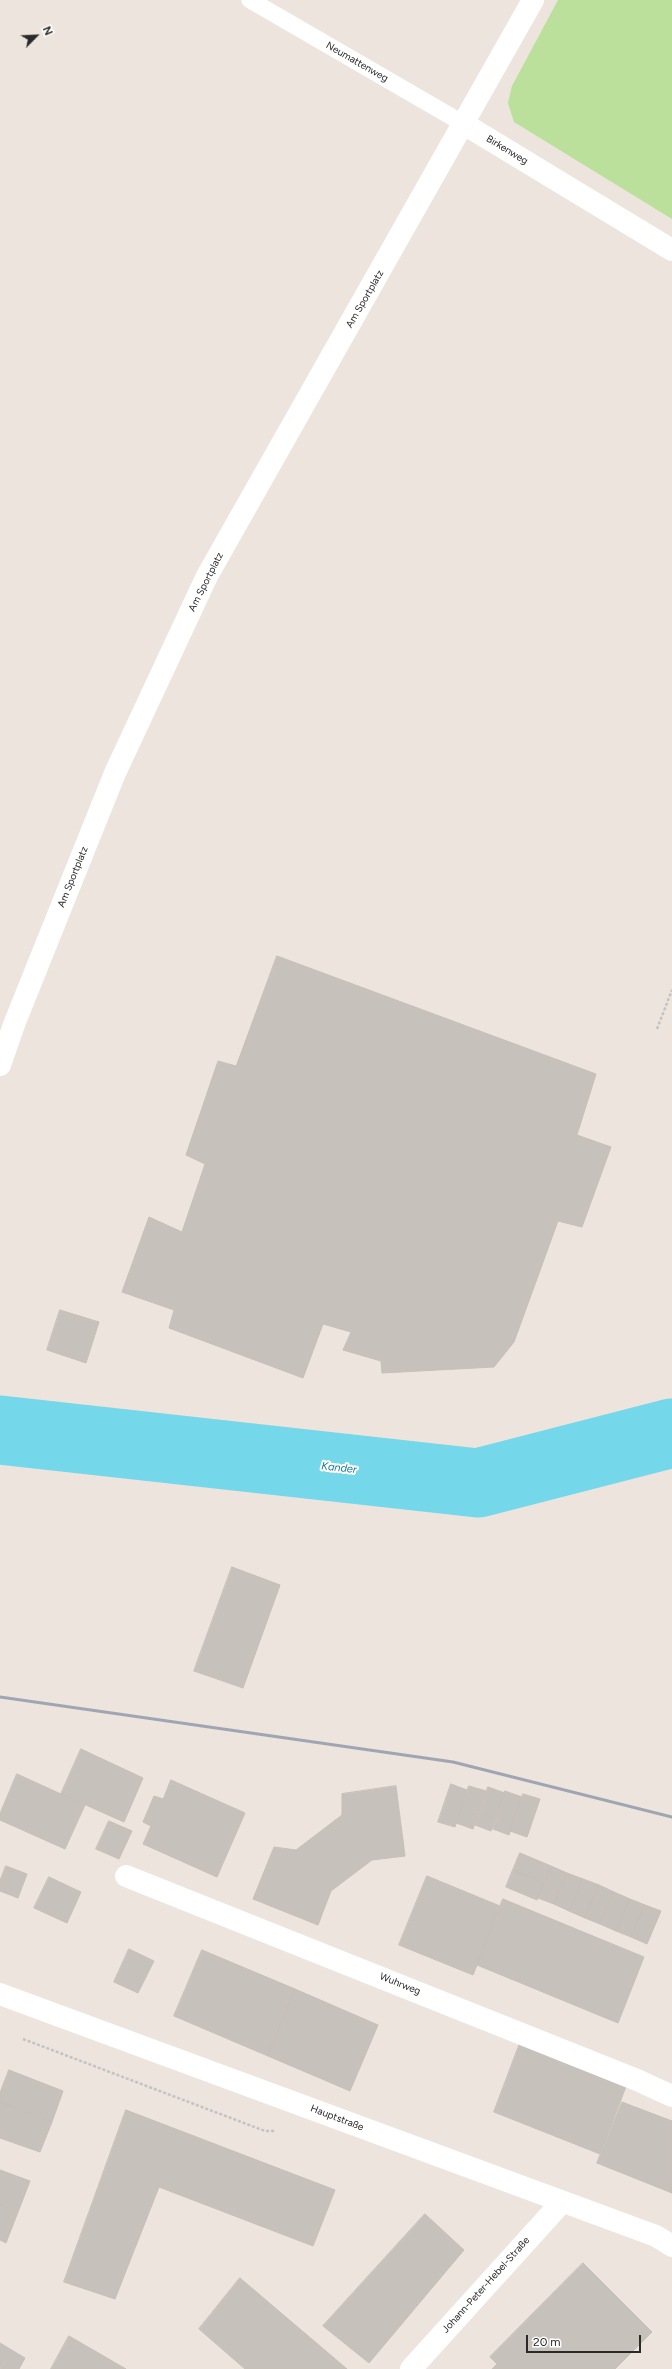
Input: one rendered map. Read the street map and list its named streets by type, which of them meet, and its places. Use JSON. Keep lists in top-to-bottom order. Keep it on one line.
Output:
{"streets":{"street":["Birkenweg","Am Sportplatz","Wuhrweg","Hauptstraße","Johann-Peter-Hebel-Straße"],"lane":["Neumattenweg"]},"crossings":[["Neumattenweg","Birkenweg"],["Neumattenweg","Am Sportplatz"],["Birkenweg","Am Sportplatz"],["Hauptstraße","Johann-Peter-Hebel-Straße"]],"water":["Kander"],"scale_bar":"20 m","north":"top right"}
